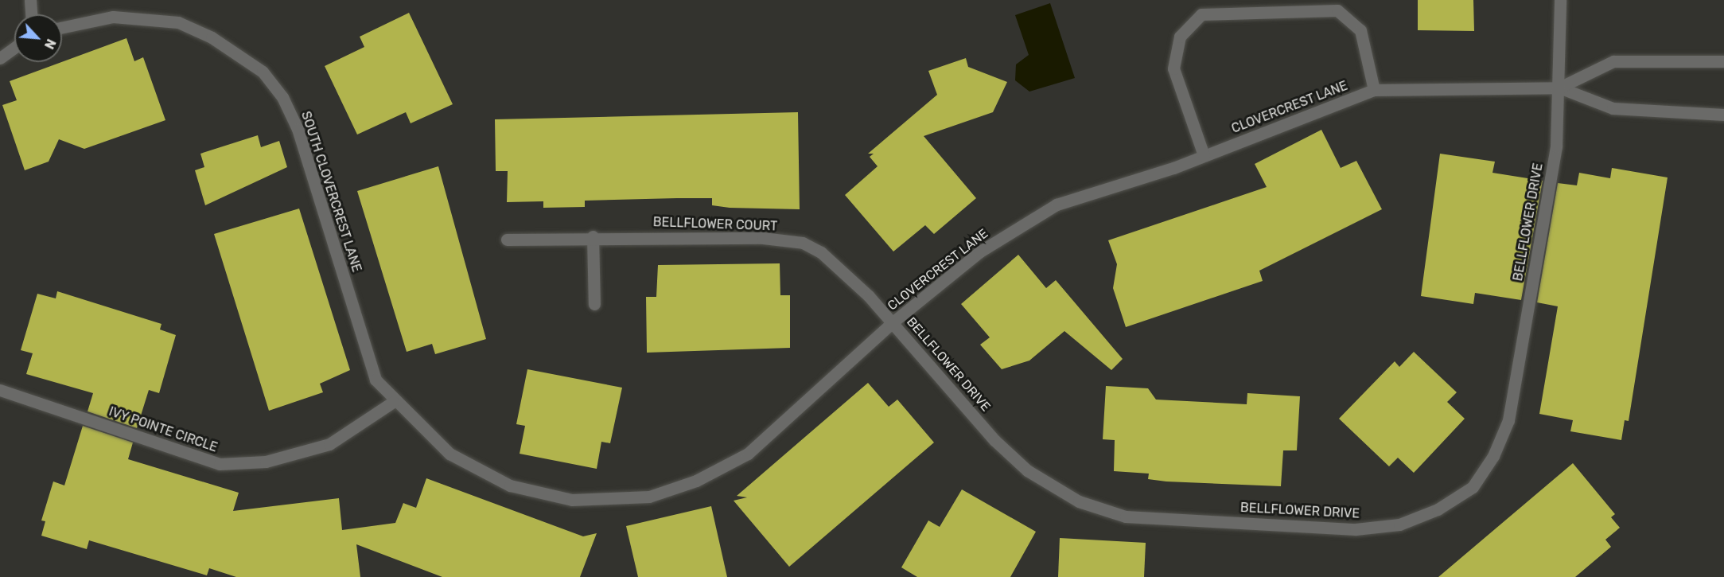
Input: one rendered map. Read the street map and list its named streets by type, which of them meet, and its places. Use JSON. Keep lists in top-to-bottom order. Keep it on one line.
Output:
{"streets":{"street":["CLOVERCREST LANE","SOUTH CLOVERCREST LANE","BELLFLOWER DRIVE","BELLFLOWER COURT","IVY POINTE CIRCLE"]},"crossings":[["CLOVERCREST LANE","SOUTH CLOVERCREST LANE"],["CLOVERCREST LANE","BELLFLOWER DRIVE"],["CLOVERCREST LANE","BELLFLOWER COURT"],["CLOVERCREST LANE","IVY POINTE CIRCLE"],["SOUTH CLOVERCREST LANE","IVY POINTE CIRCLE"],["BELLFLOWER DRIVE","BELLFLOWER COURT"]],"north":"bottom right"}
